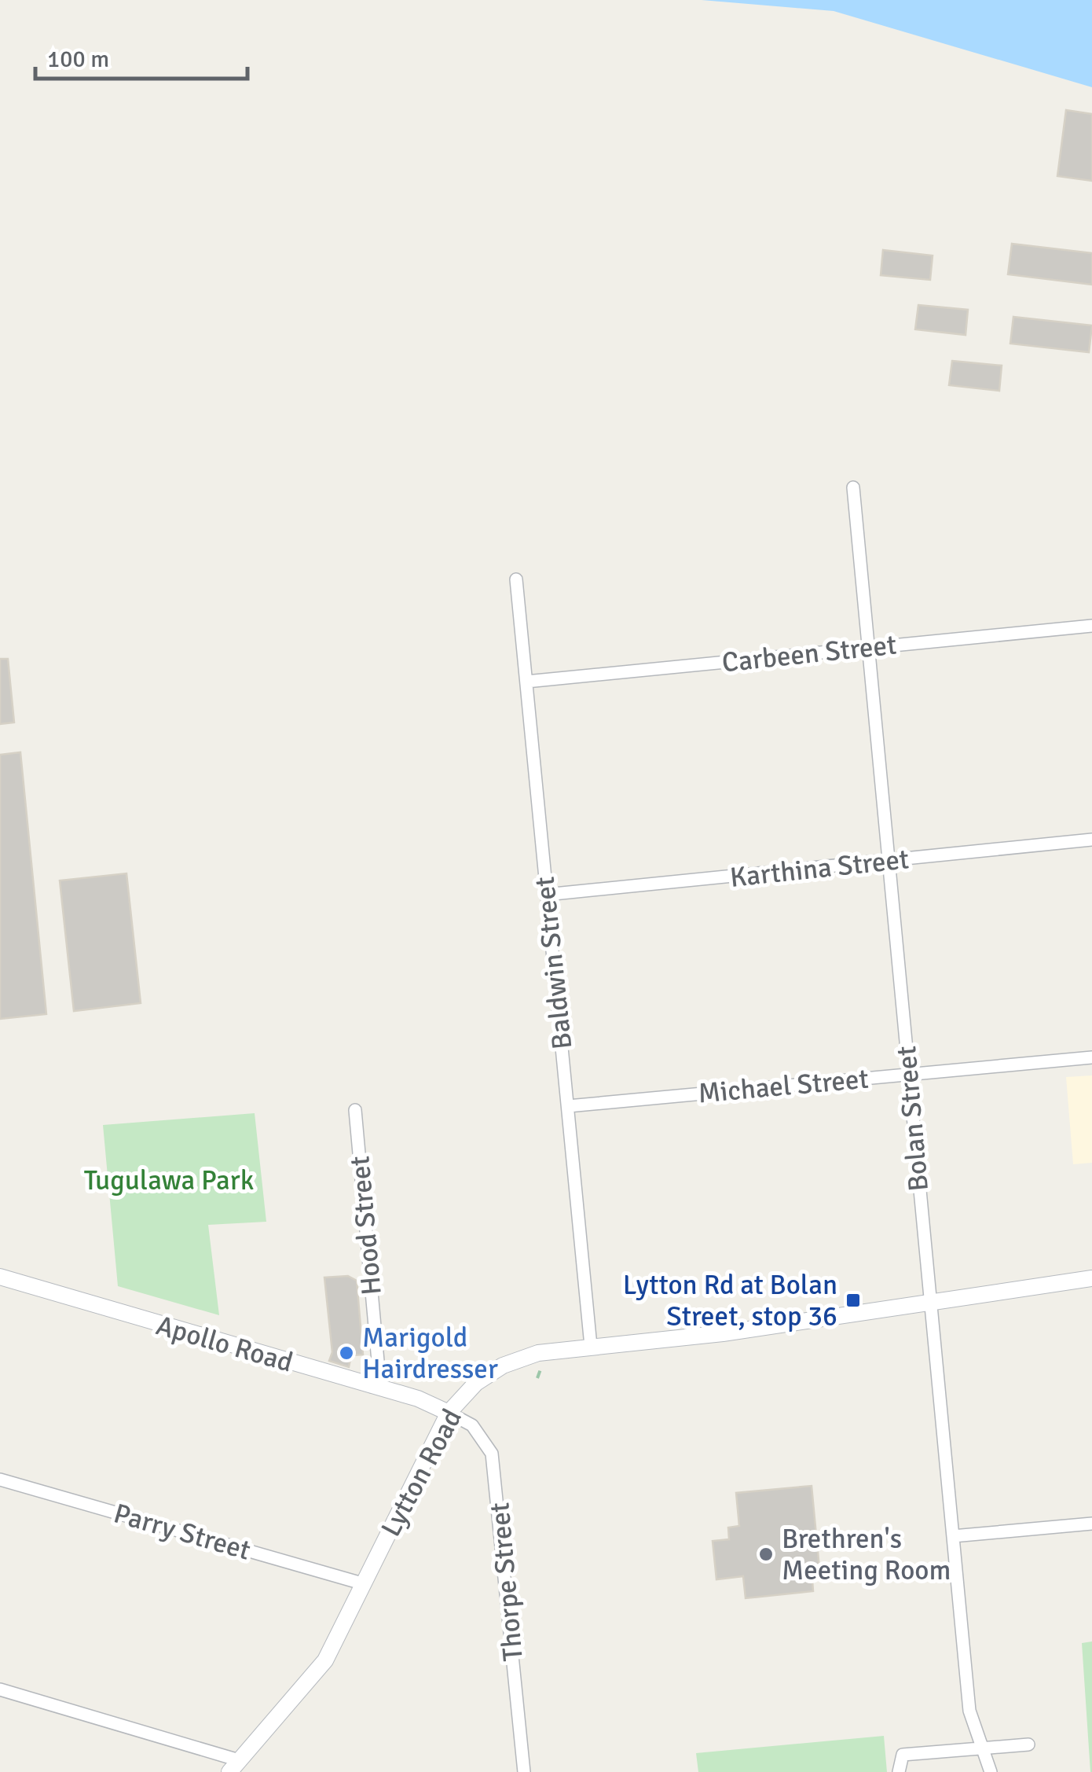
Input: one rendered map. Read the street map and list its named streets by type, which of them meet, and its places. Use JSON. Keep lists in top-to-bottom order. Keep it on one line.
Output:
{"streets":{"main road":["Apollo Road","Lytton Road"],"street":["Carbeen Street","Karthina Street","Baldwin Street","Michael Street","Bolan Street","Hood Street","Parry Street","Thorpe Street"]},"crossings":[["Carbeen Street","Baldwin Street"],["Carbeen Street","Bolan Street"],["Karthina Street","Baldwin Street"],["Karthina Street","Bolan Street"],["Baldwin Street","Michael Street"],["Baldwin Street","Lytton Road"],["Michael Street","Bolan Street"],["Bolan Street","Lytton Road"],["Hood Street","Apollo Road"],["Apollo Road","Lytton Road"],["Apollo Road","Thorpe Street"],["Lytton Road","Parry Street"],["Lytton Road","Thorpe Street"]],"parks":["Tugulawa Park"],"places":{"transit":["Lytton Rd at Bolan Street, stop 36"],"other":["Marigold Hairdresser","Brethren's Meeting Room"]},"scale_bar":"100 m"}
